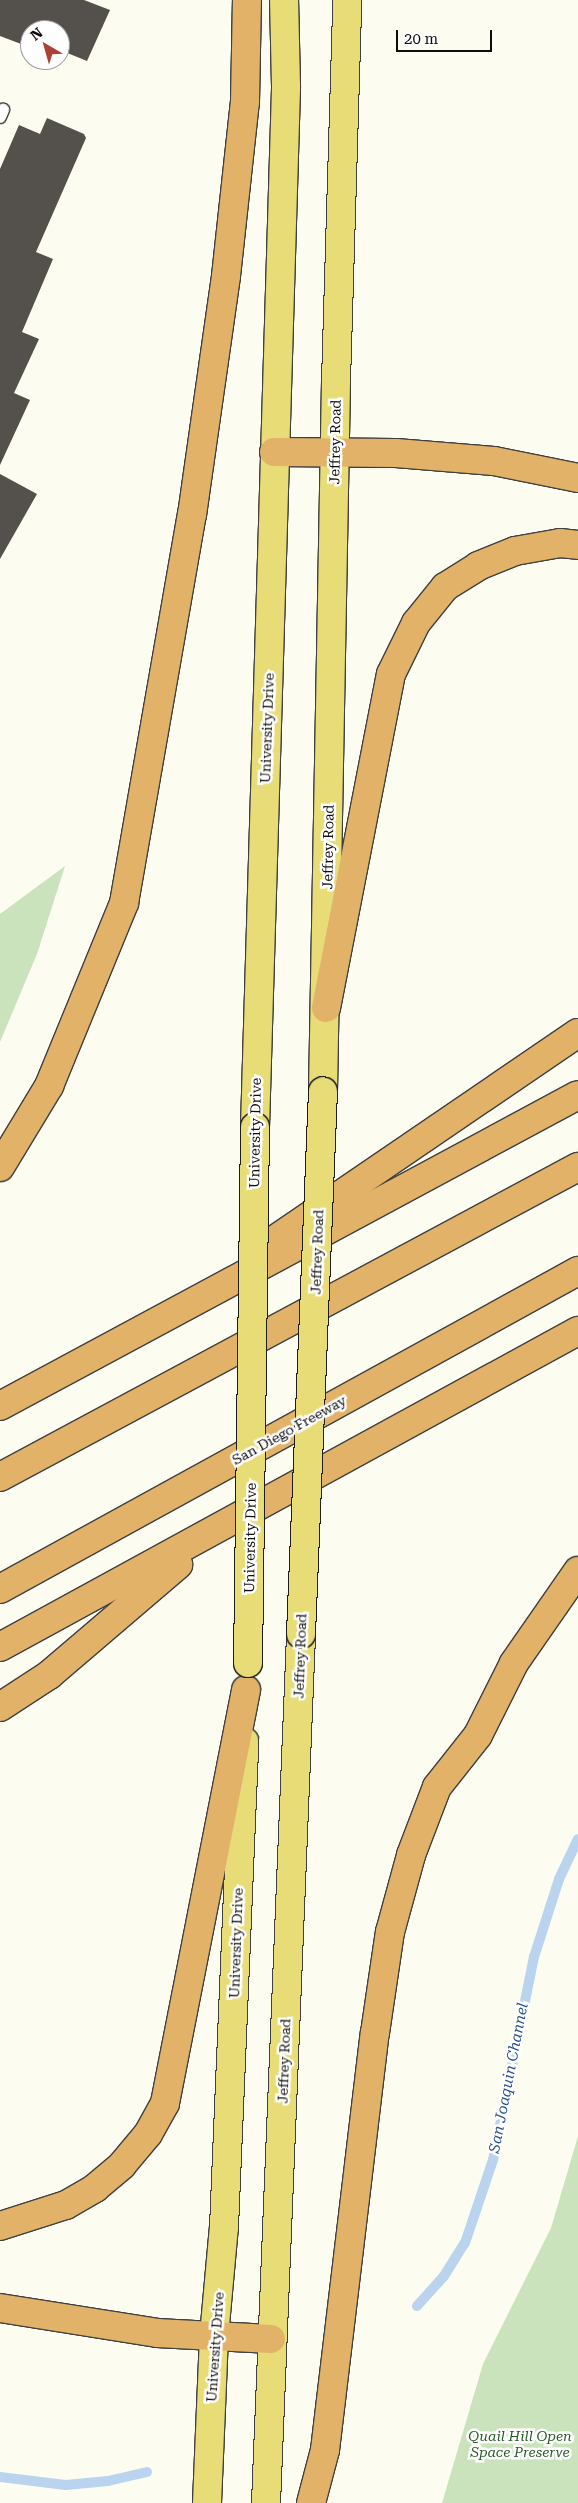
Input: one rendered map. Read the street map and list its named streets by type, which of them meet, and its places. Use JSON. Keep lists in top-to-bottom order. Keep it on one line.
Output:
{"streets":{"highway":["San Diego Freeway"],"main road":["Jeffrey Road","University Drive"]},"water":["San Joaquin Channel"],"parks":["Quail Hill Open Space Preserve"],"scale_bar":"20 m","north":"top left"}
